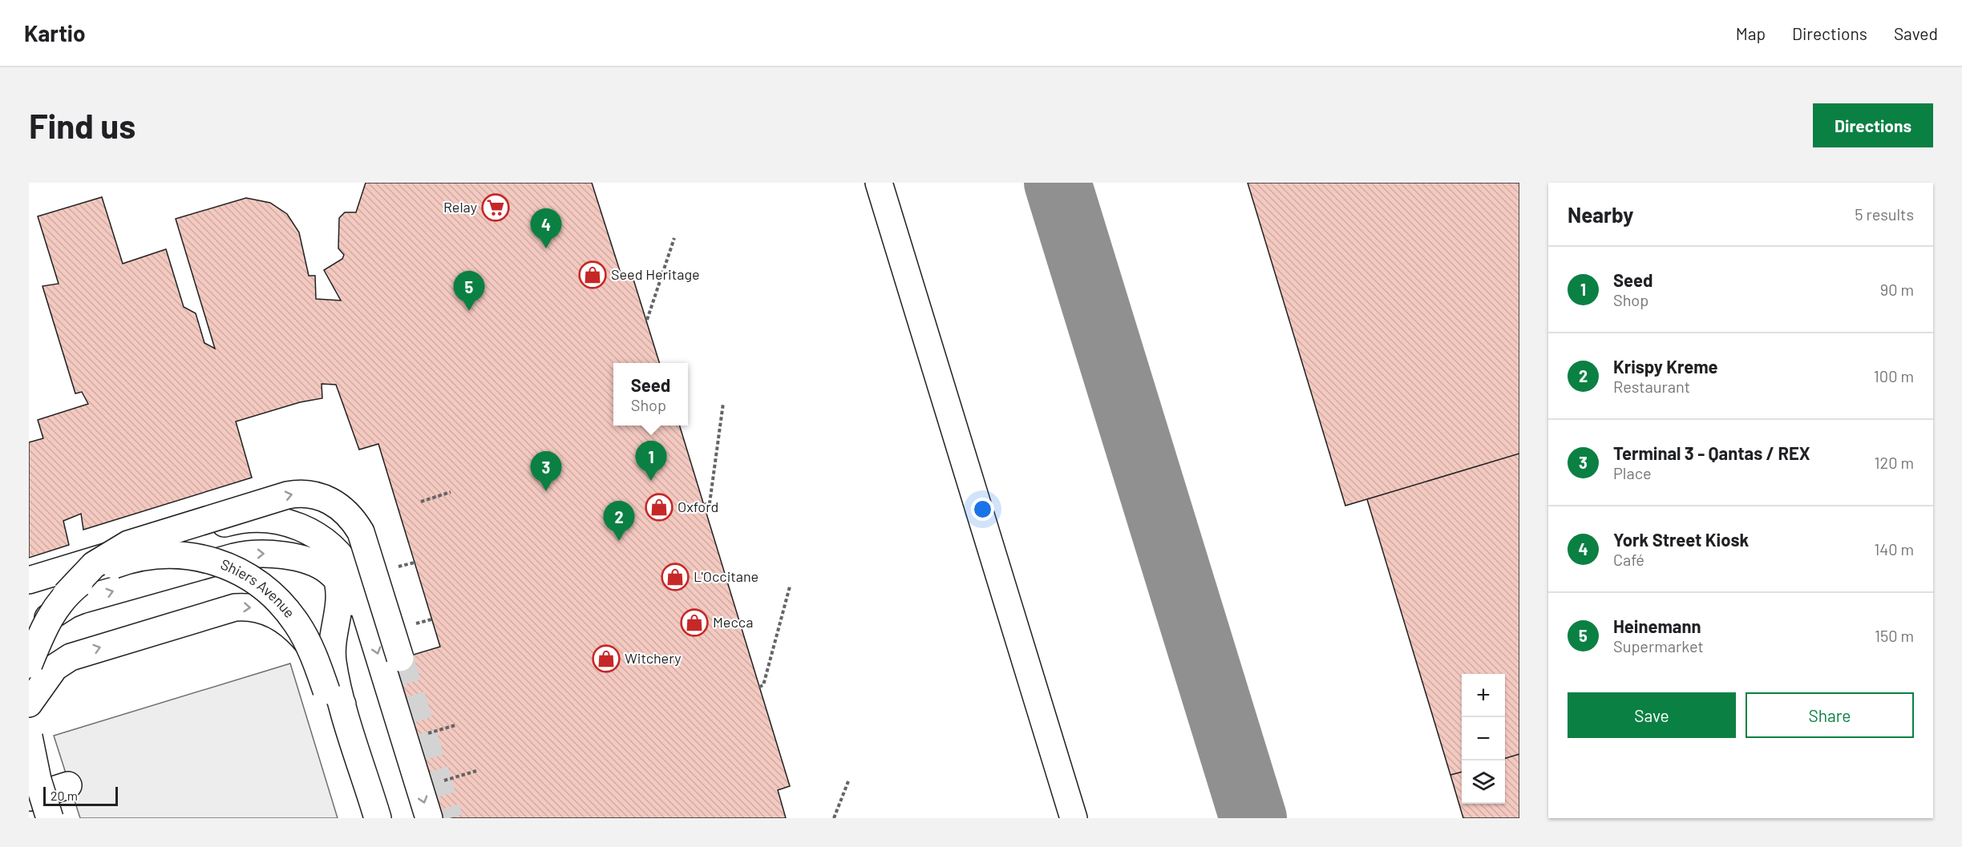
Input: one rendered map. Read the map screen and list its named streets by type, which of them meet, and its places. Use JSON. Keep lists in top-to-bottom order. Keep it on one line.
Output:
{"streets":{"street":["Shiers Avenue"]},"places":{"supermarket":["Relay"],"shop":["Seed Heritage","Oxford","L'Occitane","Mecca","Witchery"]},"scale_bar":"20 m","page":{"header":"Kartio","nav":["Map","Directions","Saved"],"buttons":["Directions",["Save","Share"]],"title":"Find us","heading":["Nearby","5 results"],"pins":["4","5","1","3","2"],"list":[{"mark":"1","name":"Seed","note":"Shop","value":"90 m"},{"mark":"2","name":"Krispy Kreme","note":"Restaurant","value":"100 m"},{"mark":"3","name":"Terminal 3 - Qantas / REX","note":"Place","value":"120 m"},{"mark":"4","name":"York Street Kiosk","note":"Café","value":"140 m"},{"mark":"5","name":"Heinemann","note":"Supermarket","value":"150 m"}],"popup":["Seed","Shop"],"map_buttons":["+","−"],"scale":"20 m"}}
